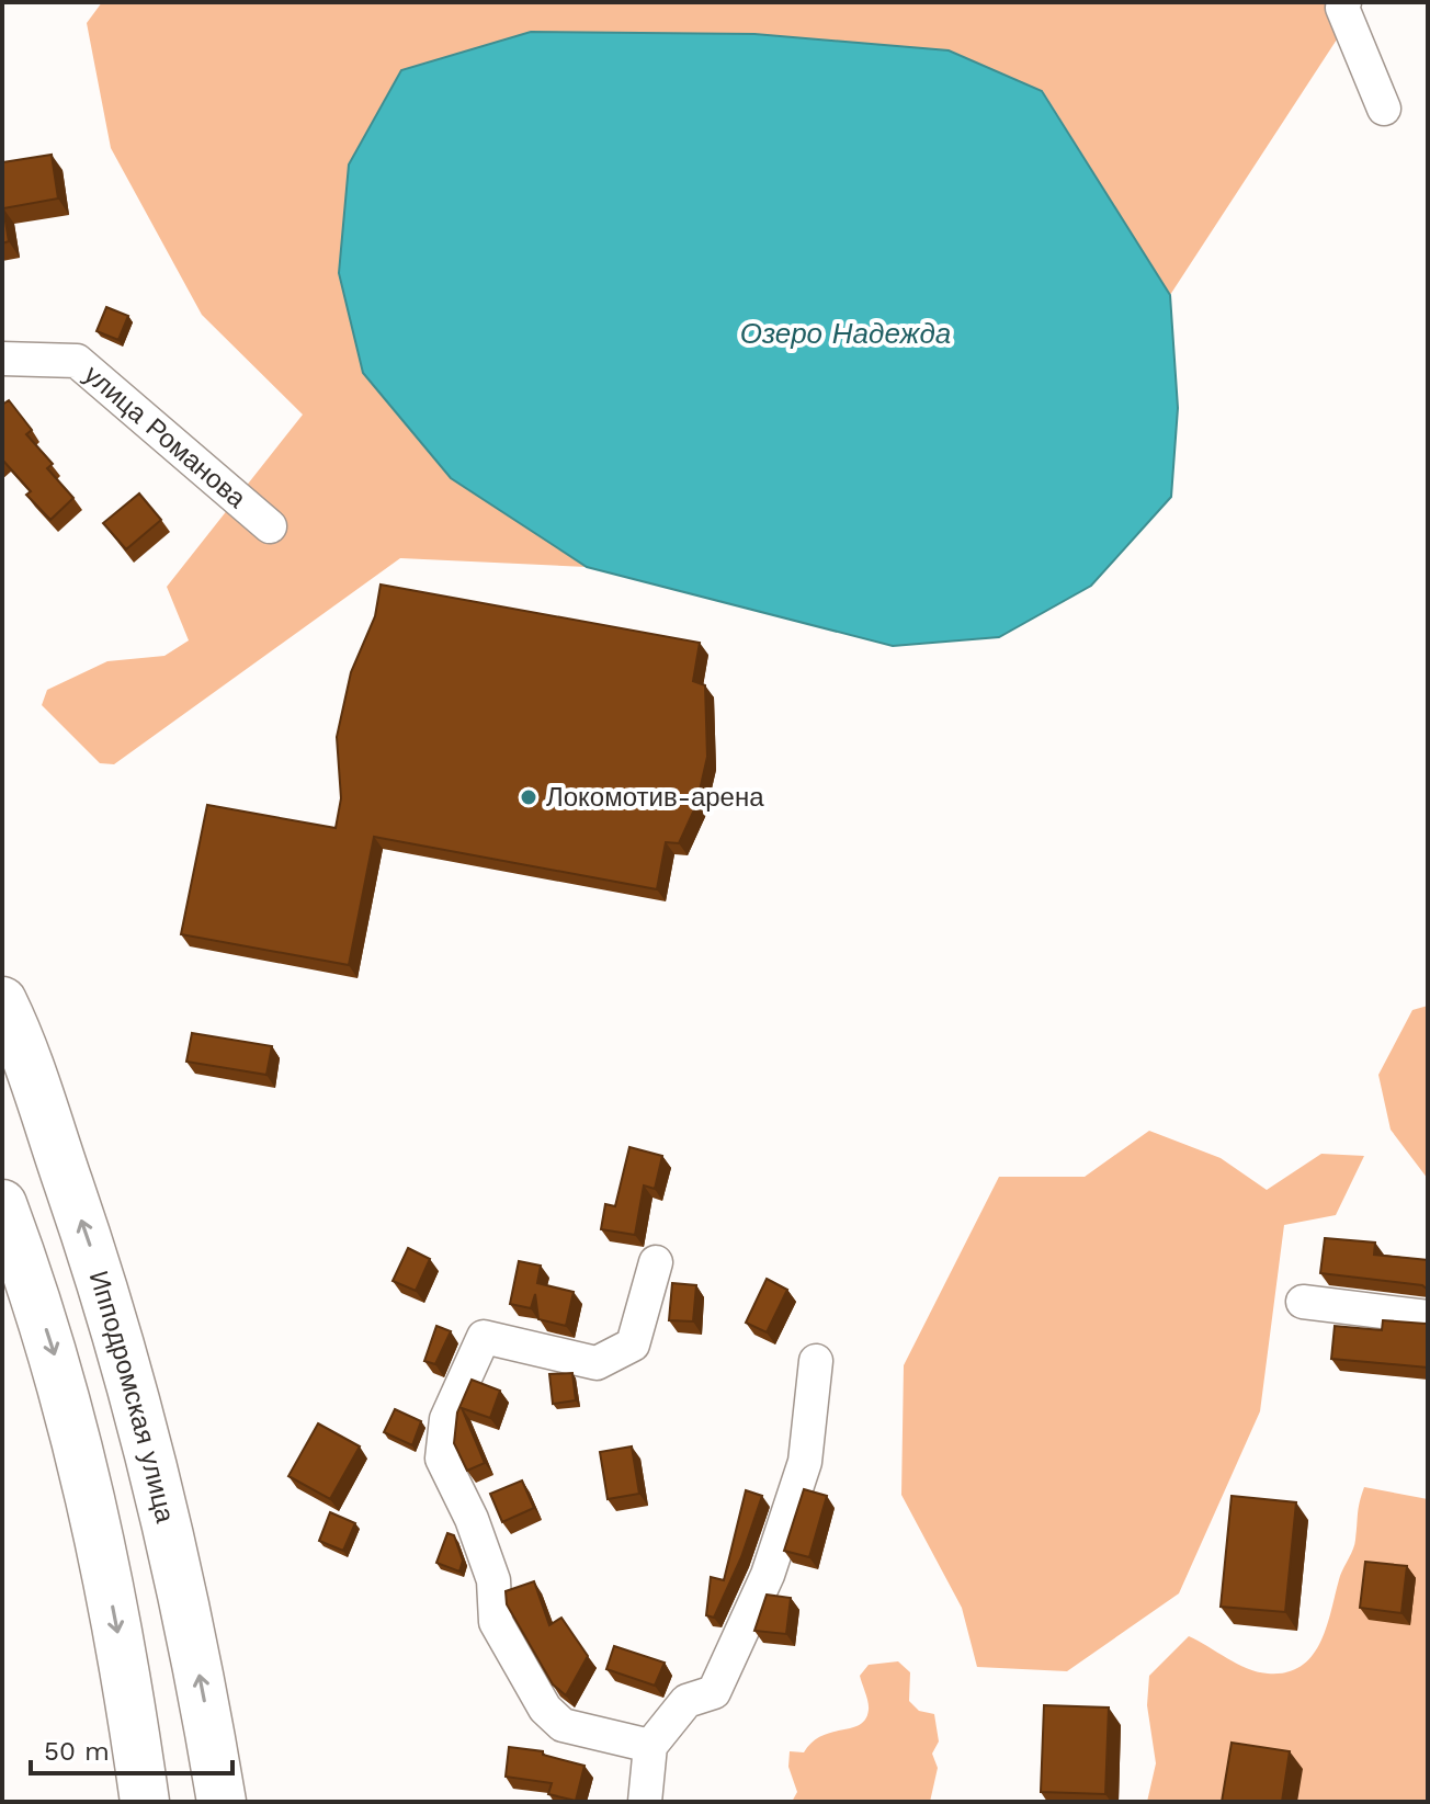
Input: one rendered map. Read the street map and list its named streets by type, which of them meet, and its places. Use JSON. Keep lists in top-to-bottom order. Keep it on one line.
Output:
{"streets":{"highway":["Ипподромская улица"],"street":["улица Романова"]},"water":["Озеро Надежда"],"places":["Локомотив-арена"],"scale_bar":"50 m"}
